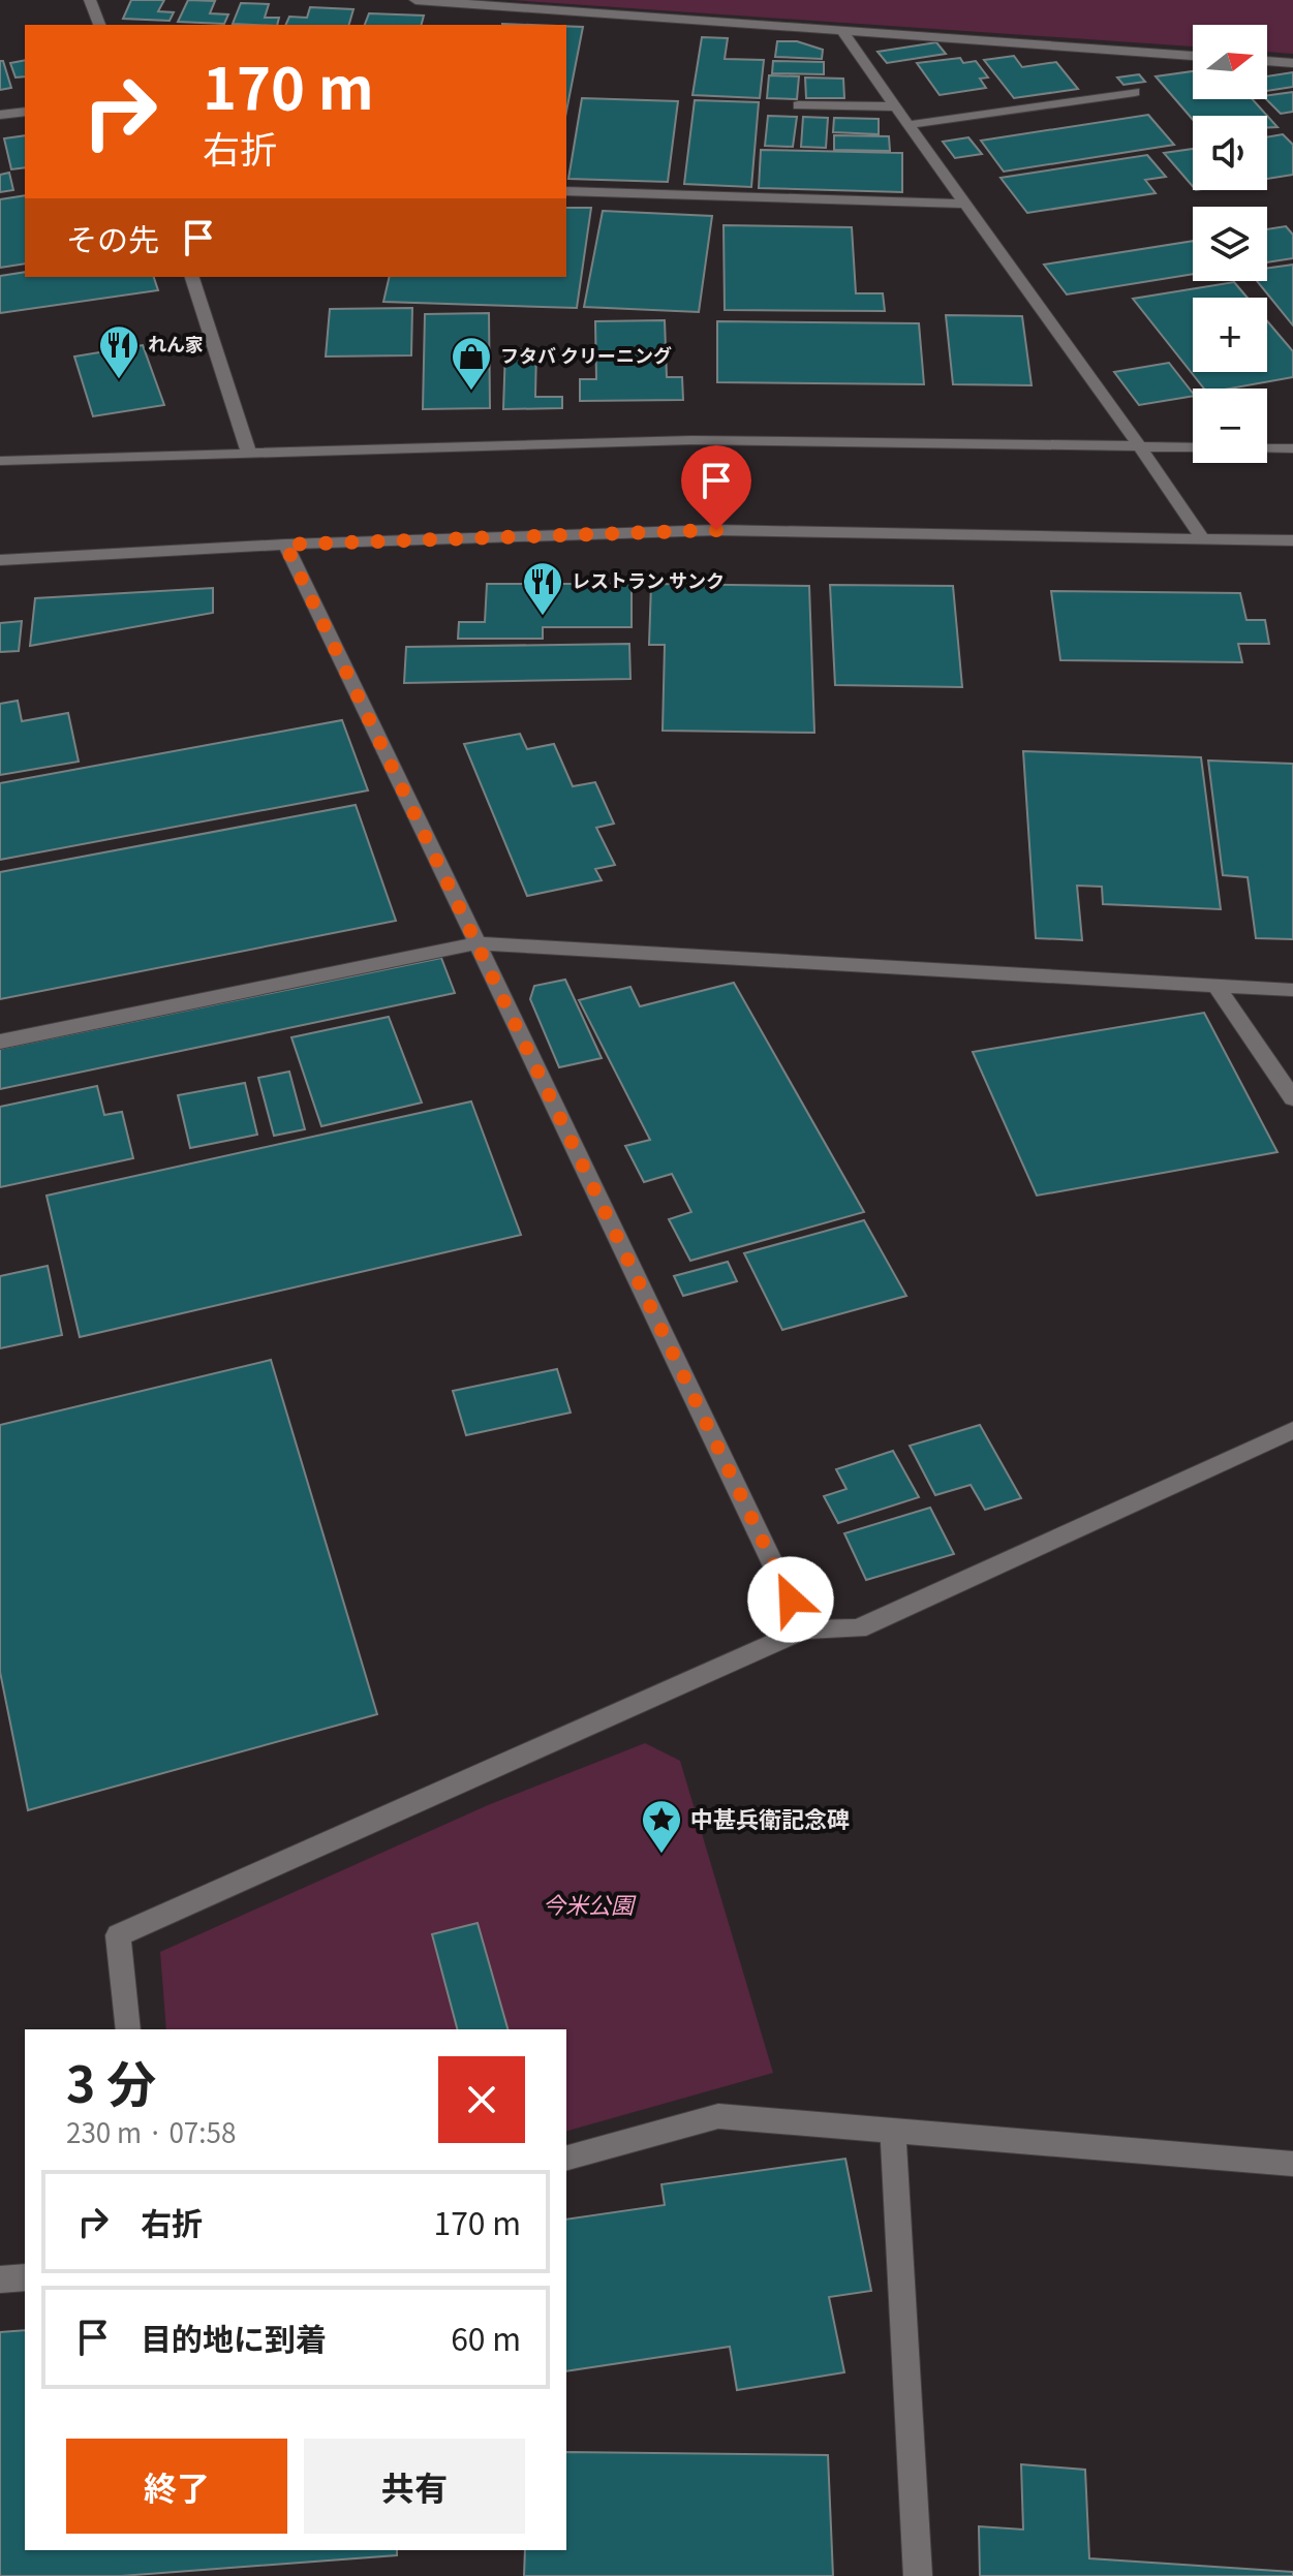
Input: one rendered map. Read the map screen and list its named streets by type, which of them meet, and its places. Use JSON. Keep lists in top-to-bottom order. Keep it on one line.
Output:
{"parks":["今米公園"],"places":{"restaurant":["れん家","レストラン サンク"],"shop":["フタバ クリーニング"],"place":["中甚兵衛記念碑"]},"north":"right","page":{"map_buttons":["+","−"],"turn":["170 m","右折"],"then":"その先","heading":["3 分","230 m · 07:58"],"list":[{"name":"右折","value":"170 m"},{"name":"目的地に到着","value":"60 m"}],"buttons":["終了","共有"]}}
